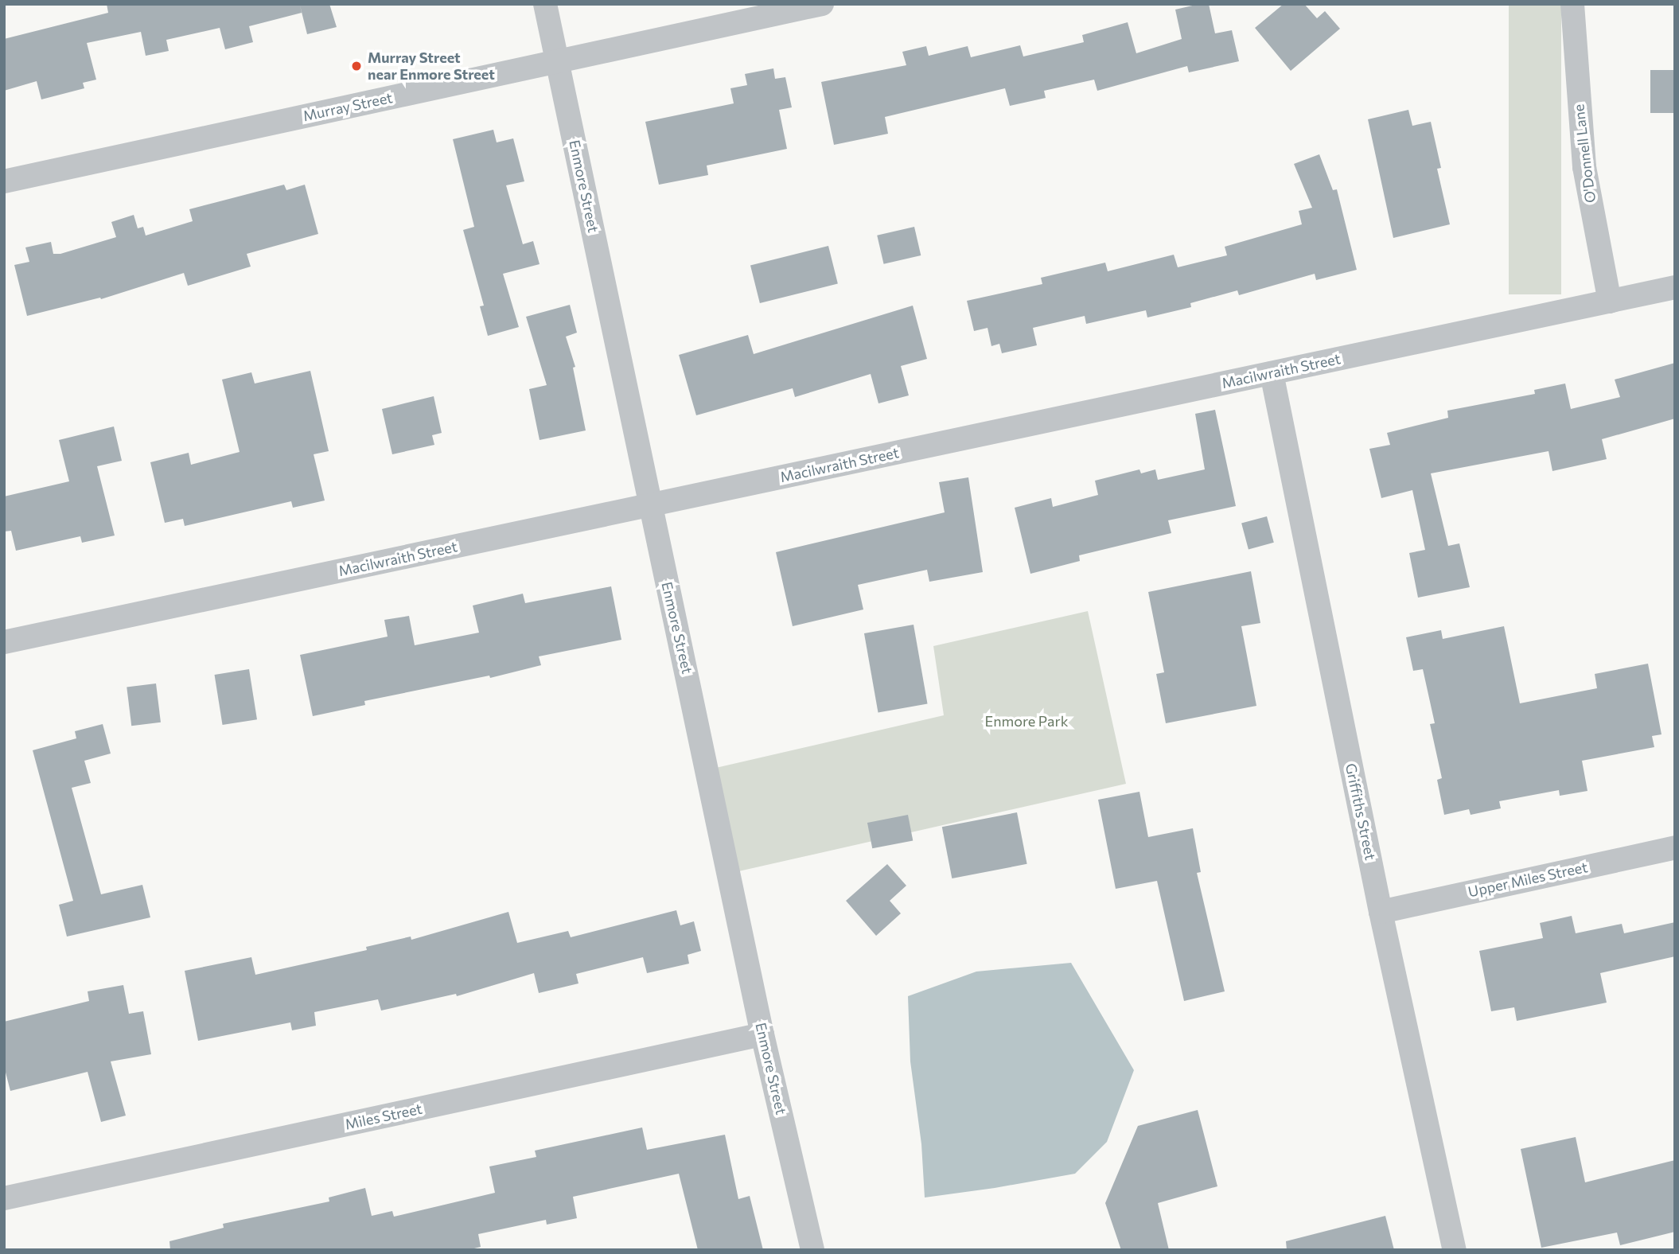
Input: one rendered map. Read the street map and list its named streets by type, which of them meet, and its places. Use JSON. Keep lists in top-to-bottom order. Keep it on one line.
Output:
{"streets":{"street":["Murray Street","O'Donnell Lane","Enmore Street","Macilwraith Street","Griffiths Street","Upper Miles Street","Miles Street"]},"crossings":[["Murray Street","Enmore Street"],["O'Donnell Lane","Macilwraith Street"],["Enmore Street","Macilwraith Street"],["Enmore Street","Miles Street"],["Macilwraith Street","Griffiths Street"],["Griffiths Street","Upper Miles Street"]],"parks":["Enmore Park"],"places":["Murray Street near Enmore Street"]}
